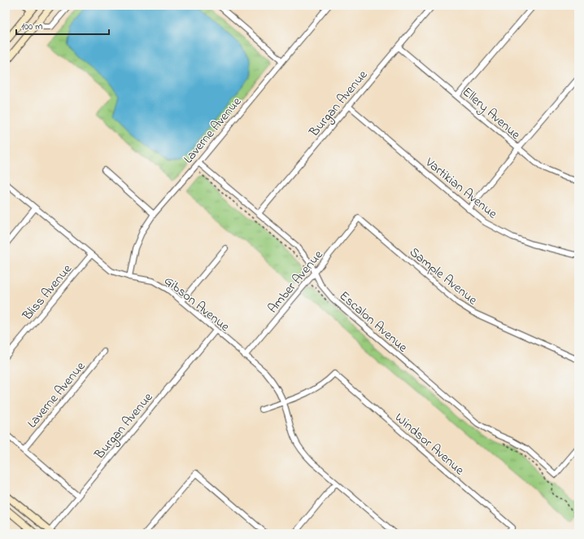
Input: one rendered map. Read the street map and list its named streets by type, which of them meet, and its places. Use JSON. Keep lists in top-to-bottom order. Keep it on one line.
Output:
{"streets":{"street":["Burgan Avenue","Ellery Avenue","Laverne Avenue","Vartikian Avenue","Sample Avenue","Amber Avenue","Bliss Avenue","Gibson Avenue","Escalon Avenue","Windsor Avenue"]},"crossings":[["Burgan Avenue","Ellery Avenue"],["Burgan Avenue","Vartikian Avenue"],["Burgan Avenue","Gibson Avenue"],["Burgan Avenue","Escalon Avenue"],["Laverne Avenue","Gibson Avenue"],["Laverne Avenue","Escalon Avenue"],["Sample Avenue","Amber Avenue"],["Amber Avenue","Gibson Avenue"],["Amber Avenue","Escalon Avenue"],["Bliss Avenue","Gibson Avenue"],["Gibson Avenue","Windsor Avenue"]],"scale_bar":"100 m"}
